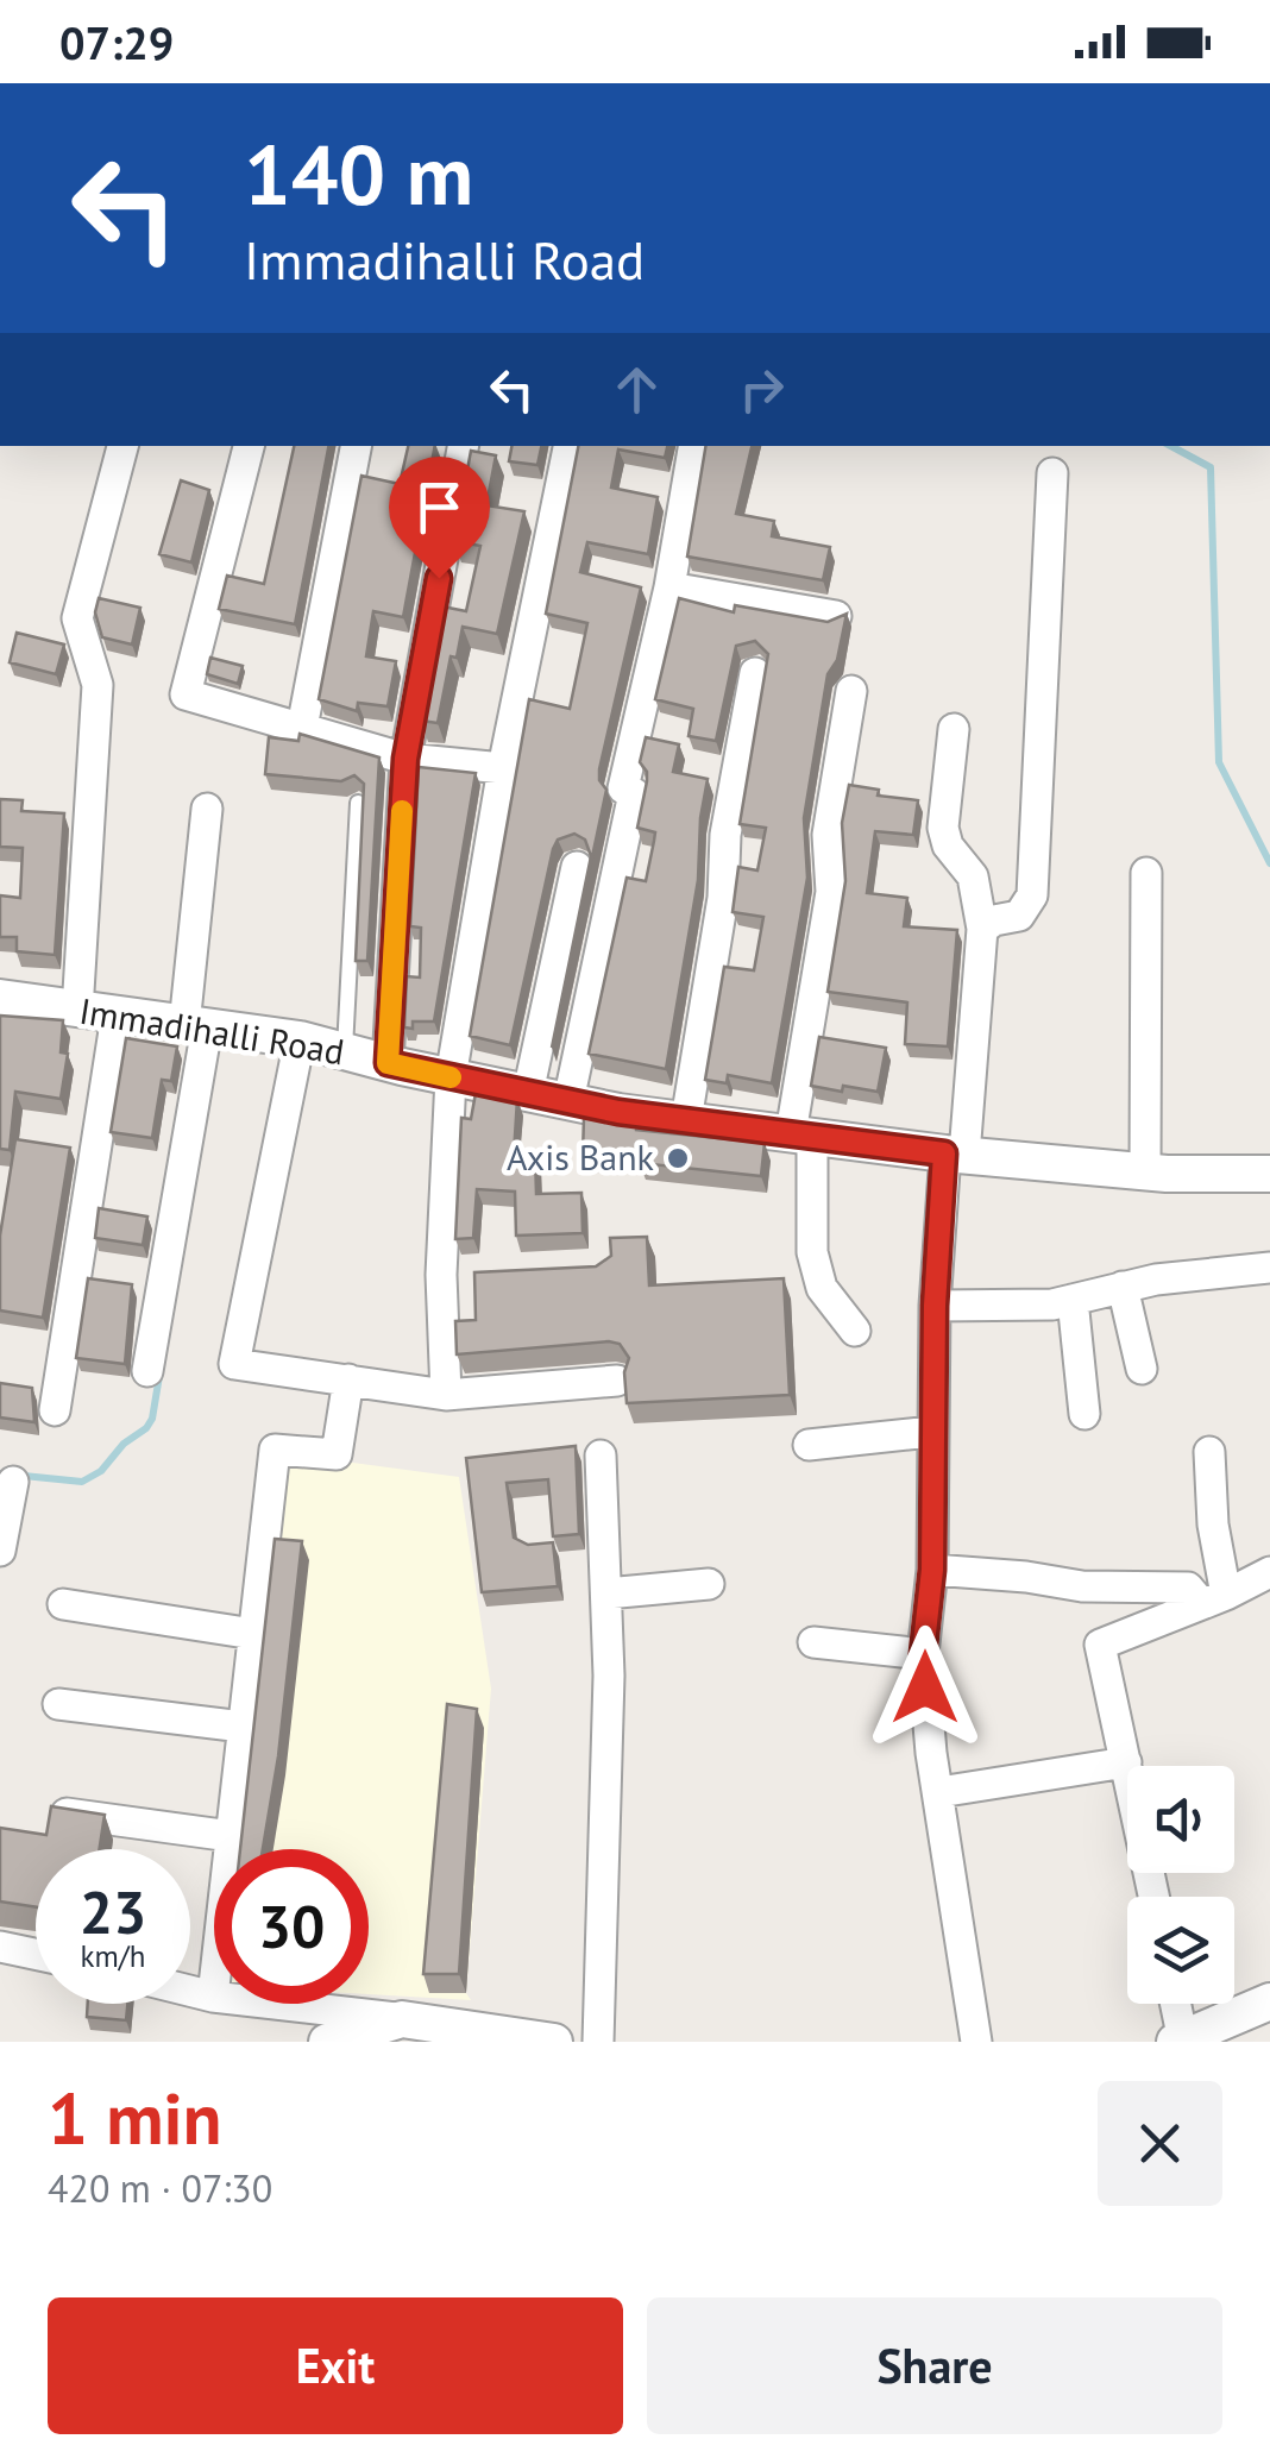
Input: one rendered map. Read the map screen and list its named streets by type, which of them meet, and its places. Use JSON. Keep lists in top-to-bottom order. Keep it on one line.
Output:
{"streets":{"street":["Immadihalli Road"]},"places":["Axis Bank"],"page":{"status":"07:29","turn":["140 m","Immadihalli Road"],"speed":"23 km/h","limit":"30","heading":["1 min","420 m · 07:30"],"buttons":["Exit","Share"]}}
